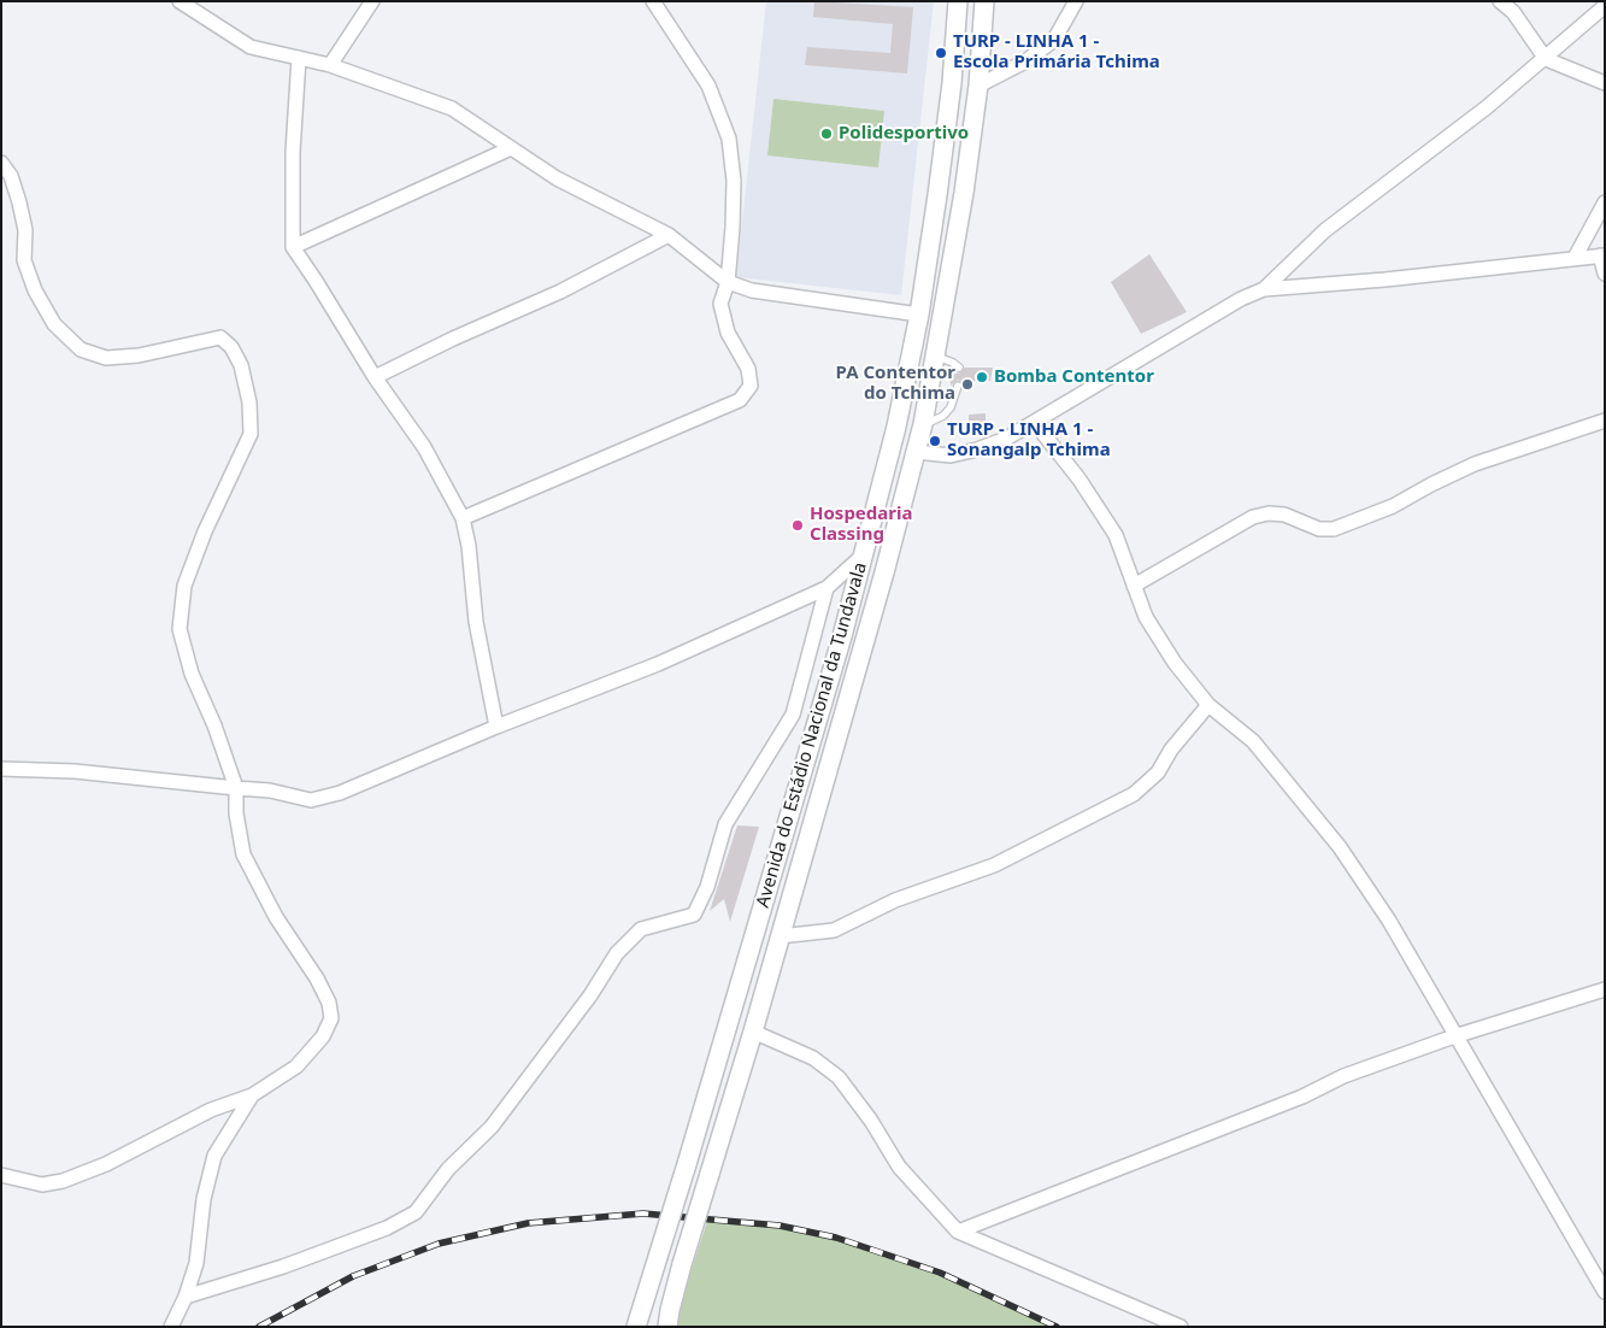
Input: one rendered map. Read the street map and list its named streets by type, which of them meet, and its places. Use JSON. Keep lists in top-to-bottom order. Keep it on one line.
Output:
{"streets":{"street":["Avenida do Estádio Nacional da Tundavala"]},"places":["TURP - LINHA 1 - Escola Primária Tchima","Polidesportivo","Bomba Contentor","PA Contentor do Tchima","TURP - LINHA 1 - Sonangalp Tchima","Hospedaria Classing"]}
